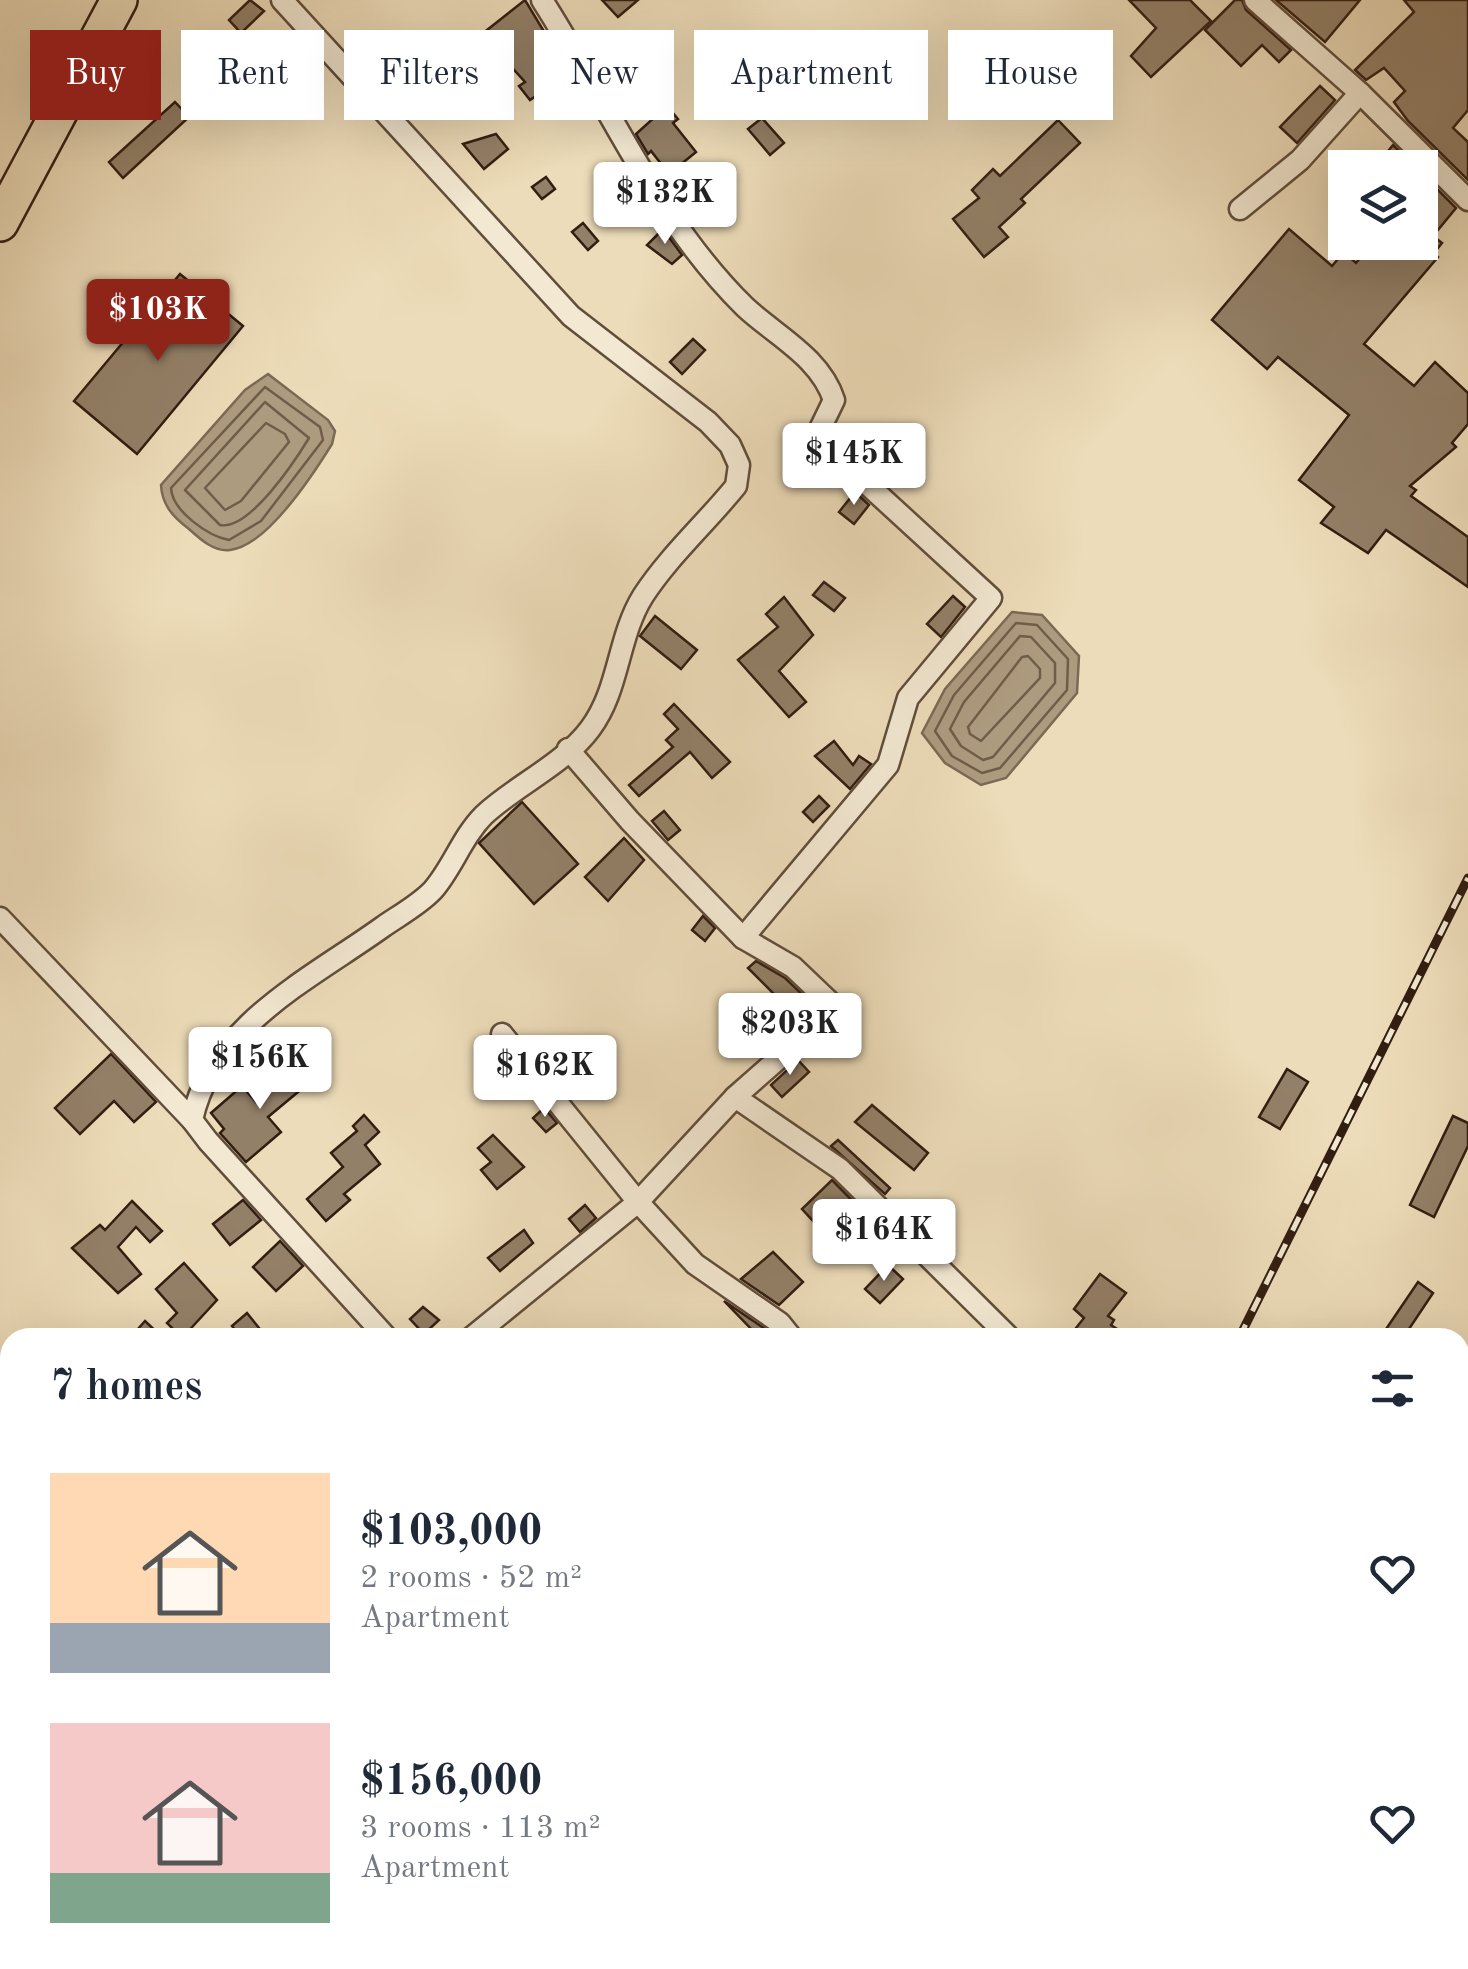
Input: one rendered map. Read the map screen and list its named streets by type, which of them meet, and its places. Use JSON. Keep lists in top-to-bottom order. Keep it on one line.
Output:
{"page":{"chip":["Buy","Rent","Filters","New","Apartment","House"],"price":["$132K","$103K","$145K","$203K","$156K","$162K","$164K"],"heading":"7 homes","list":[{"name":"$103,000","note":"2 rooms · 52 m² · Apartment"},{"name":"$156,000","note":"3 rooms · 113 m² · Apartment"}]}}
